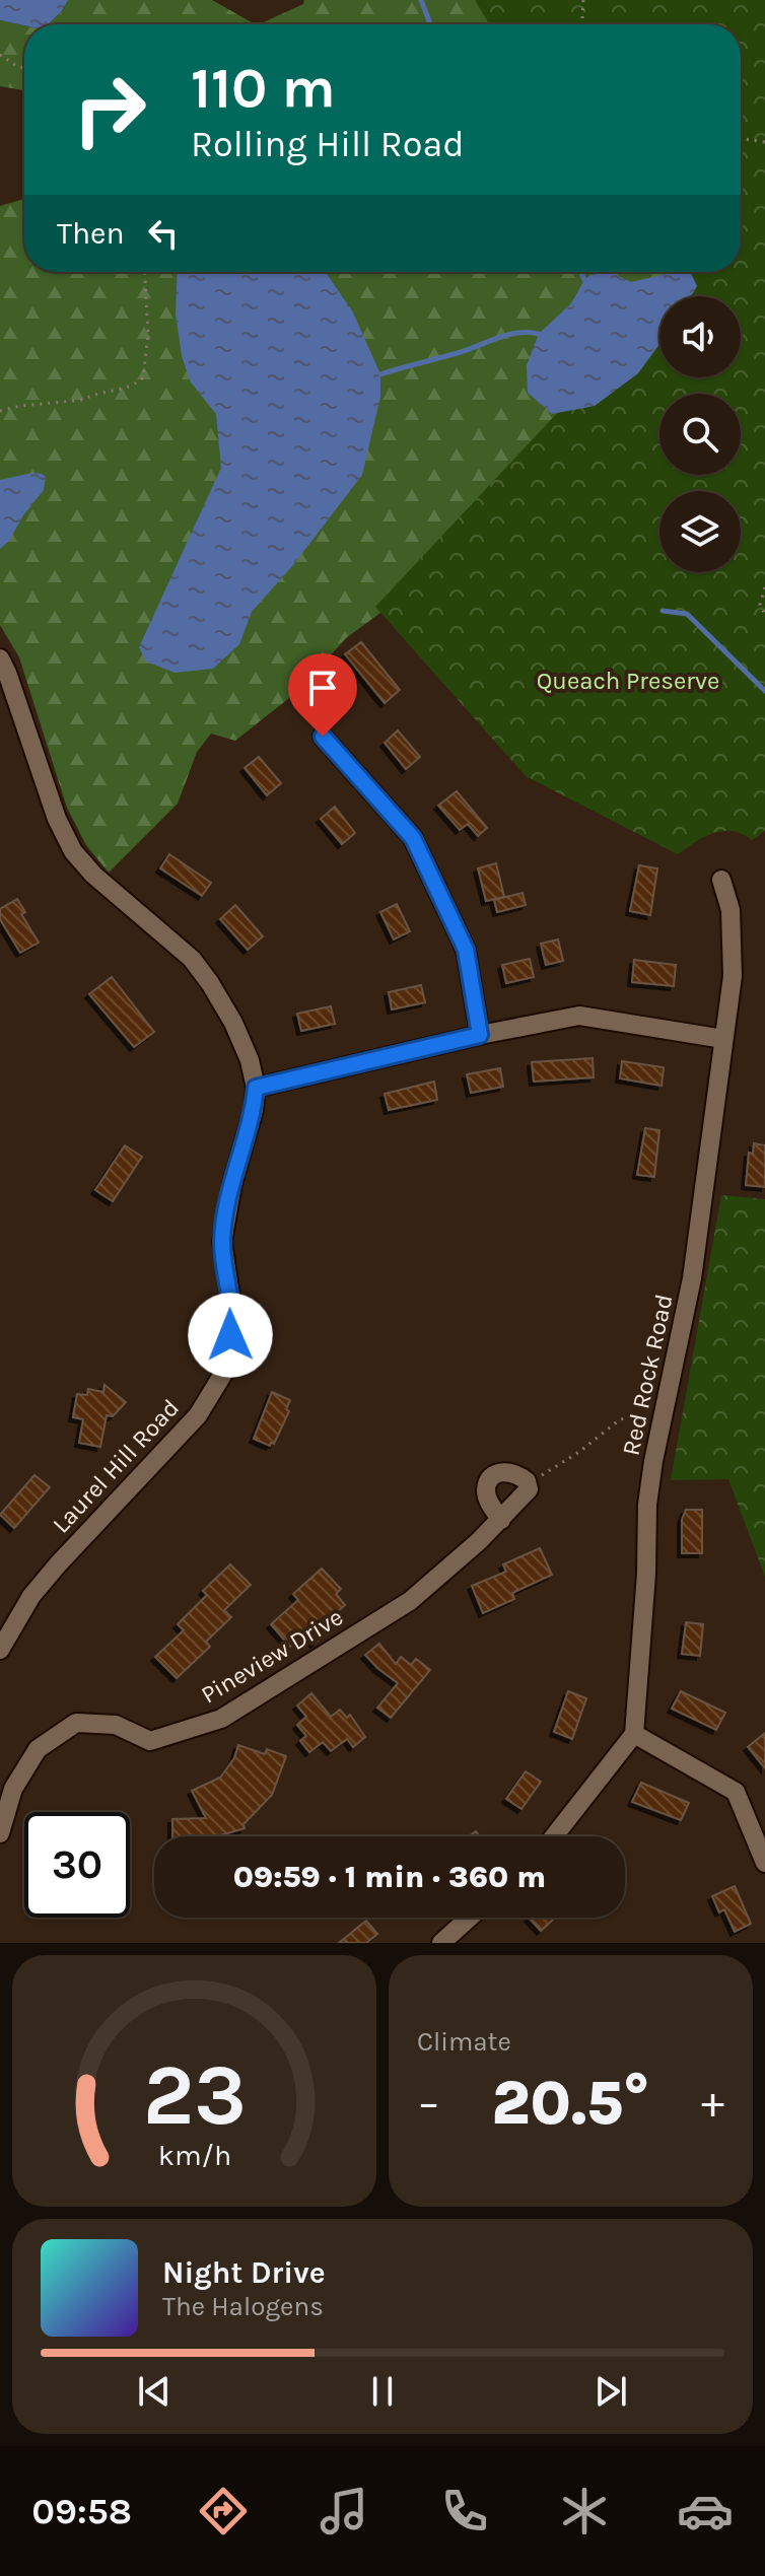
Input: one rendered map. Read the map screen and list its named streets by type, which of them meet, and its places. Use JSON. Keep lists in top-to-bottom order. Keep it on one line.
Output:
{"streets":{"street":["Red Rock Road","Laurel Hill Road","Pineview Drive"]},"parks":["Queach Preserve"],"page":{"turn":["110 m","Rolling Hill Road"],"then":"Then","limit":"30","trip":"09:59 · 1 min · 360 m","tile":"Climate","heat":["−","20.5°","+"],"song":["Night Drive","The Halogens"],"tabs":"09:58","gauge":["23","km/h"]}}
